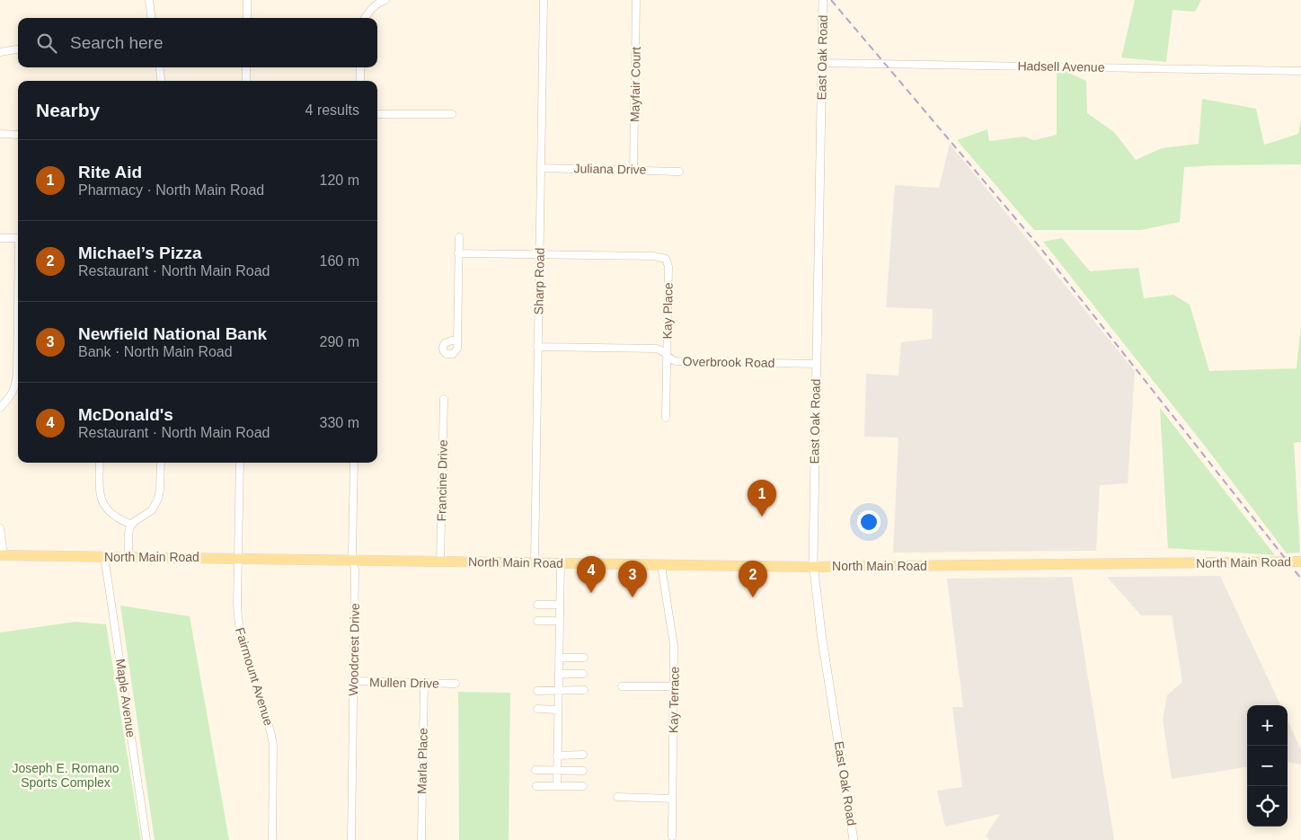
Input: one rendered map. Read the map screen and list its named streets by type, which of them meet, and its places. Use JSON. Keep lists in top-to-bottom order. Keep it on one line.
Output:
{"streets":{"main road":["North Main Road"],"street":["East Oak Road","Hadsell Avenue","Mayfair Court","Juliana Drive","Sharp Road","Kay Place","Overbrook Road","Francine Drive","Woodcrest Drive","Fairmount Avenue","Mullen Drive","Maple Avenue","Kay Terrace","Marla Place"]},"crossings":[["East Oak Road","Hadsell Avenue"],["East Oak Road","Overbrook Road"],["East Oak Road","North Main Road"],["Mayfair Court","Juliana Drive"],["Juliana Drive","Sharp Road"],["Sharp Road","Kay Place"],["Sharp Road","Overbrook Road"],["Sharp Road","North Main Road"],["Kay Place","Overbrook Road"],["Francine Drive","North Main Road"],["North Main Road","Woodcrest Drive"],["North Main Road","Fairmount Avenue"],["North Main Road","Maple Avenue"],["North Main Road","Kay Terrace"],["Woodcrest Drive","Mullen Drive"],["Mullen Drive","Marla Place"]],"parks":["Joseph E. Romano Sports Complex"],"page":{"search":"Search here","heading":["Nearby","4 results"],"list":[{"mark":"1","name":"Rite Aid","note":"Pharmacy · North Main Road","value":"120 m"},{"mark":"2","name":"Michael’s Pizza","note":"Restaurant · North Main Road","value":"160 m"},{"mark":"3","name":"Newfield National Bank","note":"Bank · North Main Road","value":"290 m"},{"mark":"4","name":"McDonald's","note":"Restaurant · North Main Road","value":"330 m"}],"pins":["1","4","2","3"],"map_buttons":["+","−"]}}
